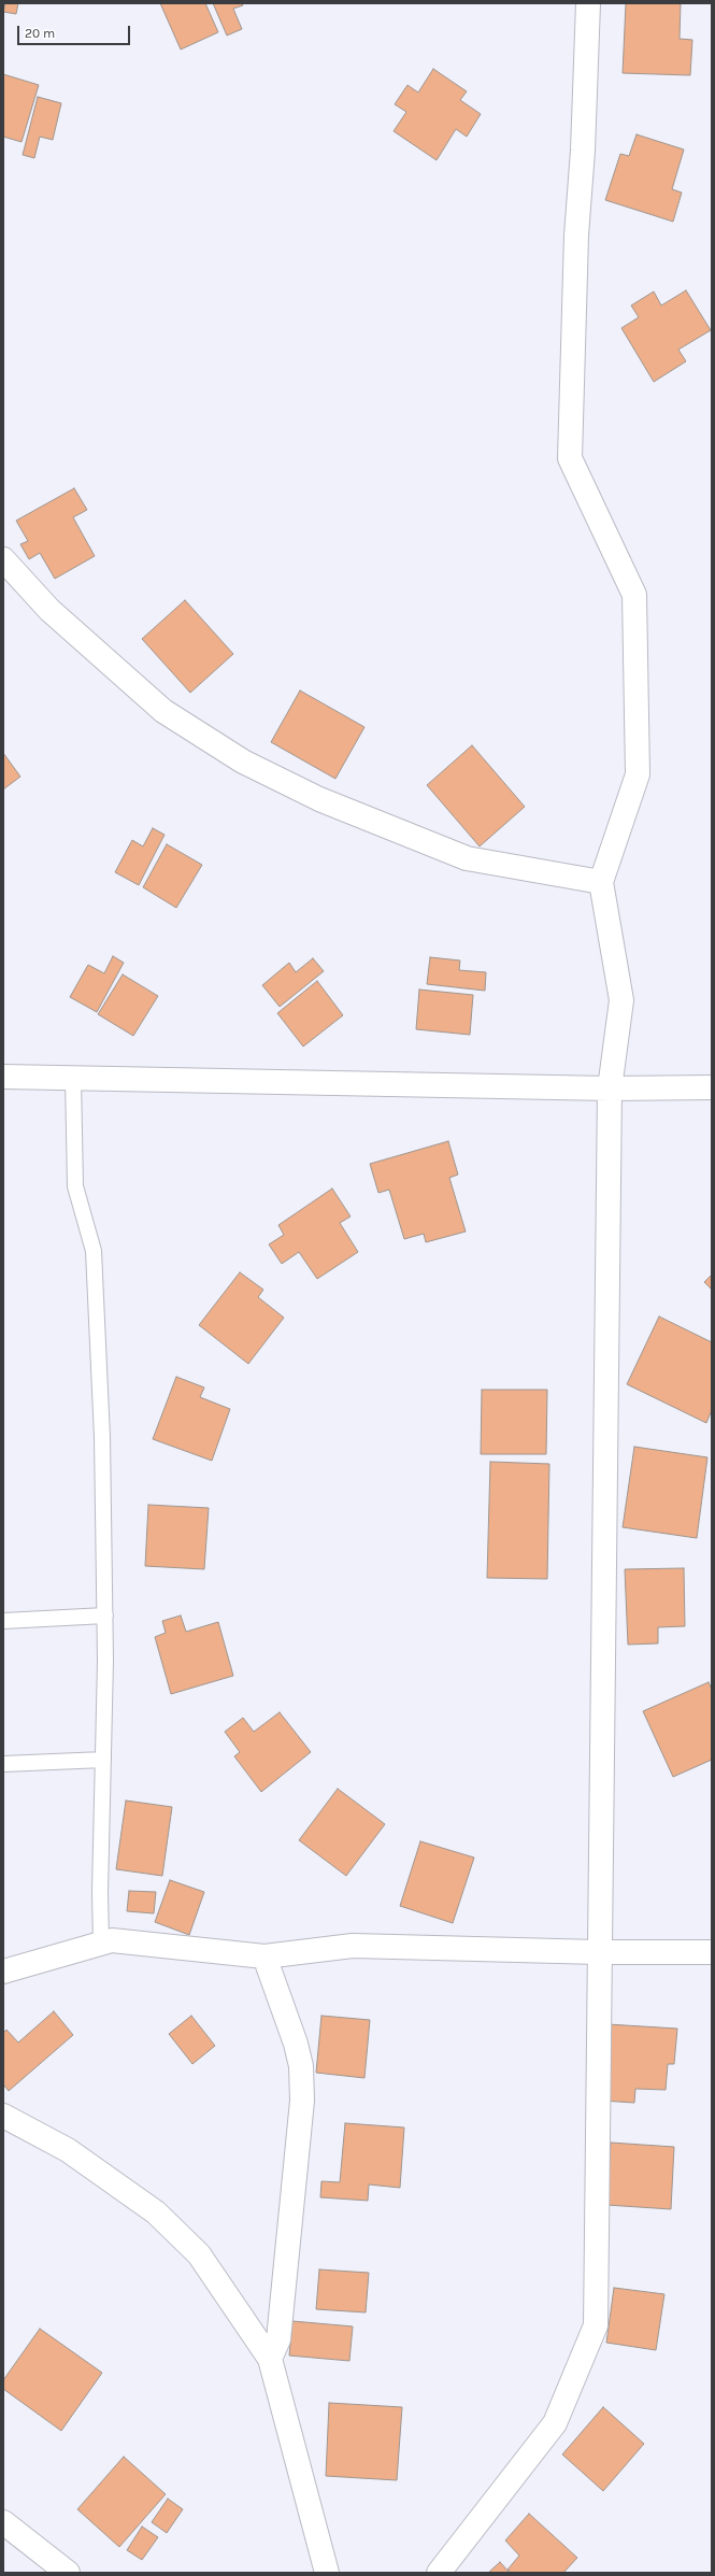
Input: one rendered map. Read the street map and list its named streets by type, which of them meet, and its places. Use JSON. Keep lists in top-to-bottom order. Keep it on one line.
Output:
{"scale_bar":"20 m"}
